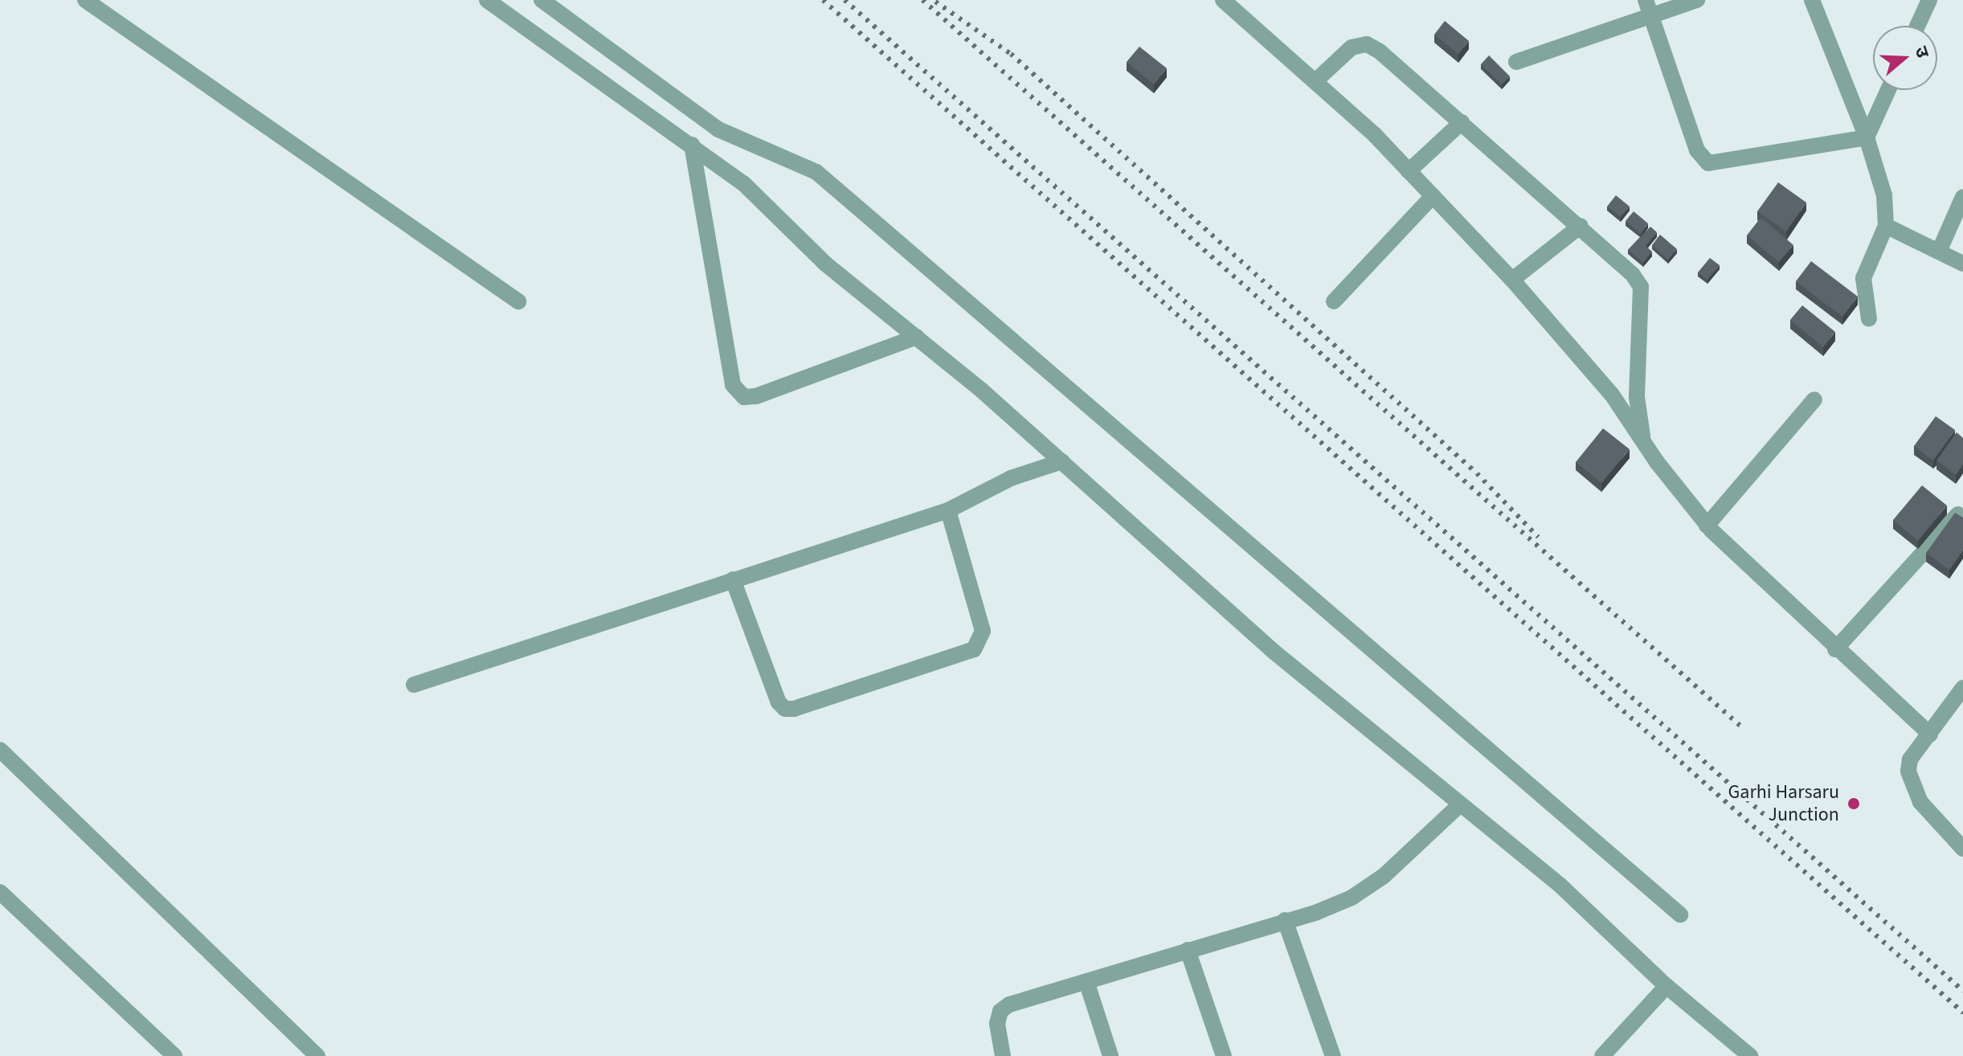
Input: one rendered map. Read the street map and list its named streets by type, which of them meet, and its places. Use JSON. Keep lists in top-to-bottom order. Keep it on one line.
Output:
{"places":["Garhi Harsaru Junction"],"north":"right"}
